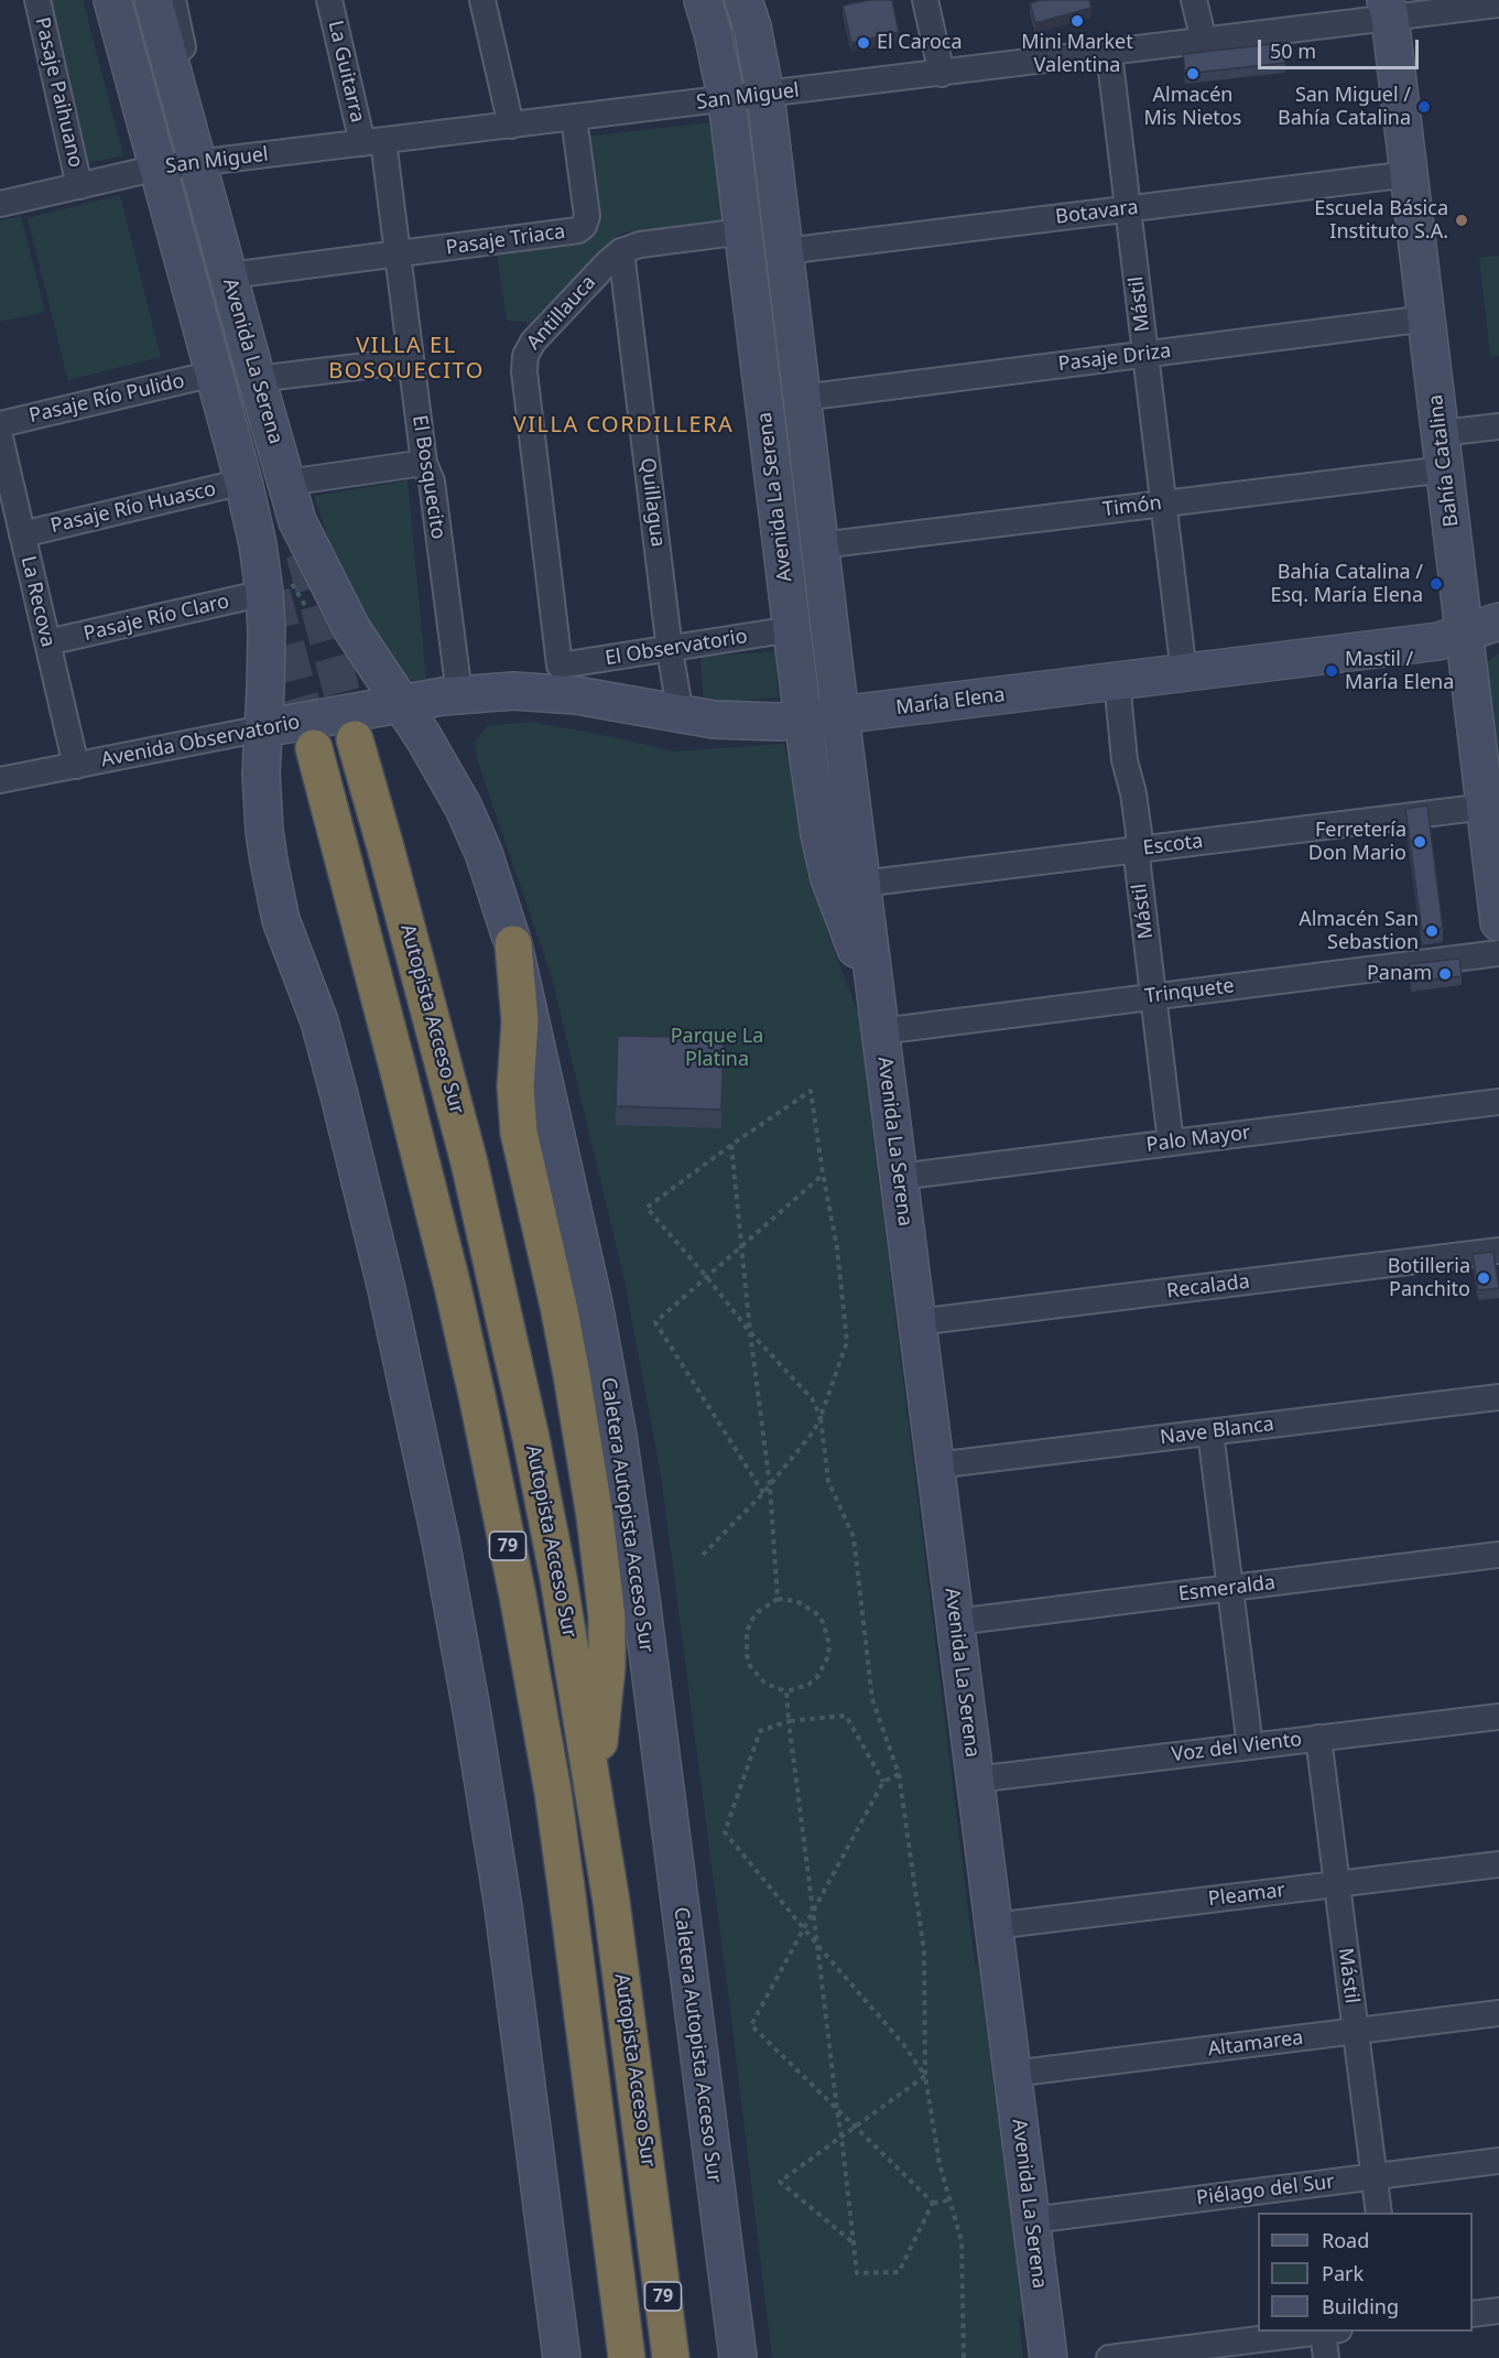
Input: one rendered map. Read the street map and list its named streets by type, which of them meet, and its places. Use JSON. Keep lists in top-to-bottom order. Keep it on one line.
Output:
{"streets":{"highway":["Autopista Acceso Sur","79"],"street":["La Guitarra","Pasaje Paihuano","San Miguel","Botavara","Pasaje Triaca","Mástil","Antillauca","Pasaje Driza","Avenida La Serena","Pasaje Río Pulido","Bahía Catalina","El Bosquecito","Quillagua","Timón","Pasaje Río Huasco","La Recova","Pasaje Río Claro","El Observatorio","María Elena","Avenida Observatorio","Escota","Trinquete","Palo Mayor","Recalada","Nave Blanca","Caletera Autopista Acceso Sur","Esmeralda","Voz del Viento","Pleamar","Altamarea","Piélago del Sur"]},"crossings":[["La Guitarra","San Miguel"],["La Guitarra","El Bosquecito"],["Pasaje Paihuano","San Miguel"],["San Miguel","Pasaje Triaca"],["San Miguel","Mástil"],["San Miguel","Avenida La Serena"],["San Miguel","Bahía Catalina"],["San Miguel","El Bosquecito"],["Botavara","Mástil"],["Botavara","Avenida La Serena"],["Botavara","Bahía Catalina"],["Pasaje Triaca","El Bosquecito"],["Mástil","Pasaje Driza"],["Mástil","Timón"],["Mástil","María Elena"],["Mástil","Escota"],["Mástil","Trinquete"],["Mástil","Palo Mayor"],["Mástil","Voz del Viento"],["Mástil","Pleamar"],["Mástil","Altamarea"],["Mástil","Piélago del Sur"],["Antillauca","Avenida La Serena"],["Antillauca","Quillagua"],["Antillauca","El Observatorio"],["Pasaje Driza","Avenida La Serena"],["Pasaje Driza","Bahía Catalina"],["Avenida La Serena","Pasaje Río Pulido"],["Avenida La Serena","Timón"],["Avenida La Serena","Pasaje Río Huasco"],["Avenida La Serena","Pasaje Río Claro"],["Avenida La Serena","El Observatorio"],["Avenida La Serena","María Elena"],["Avenida La Serena","Avenida Observatorio"],["Avenida La Serena","Escota"],["Avenida La Serena","Trinquete"],["Avenida La Serena","Palo Mayor"],["Avenida La Serena","Recalada"],["Avenida La Serena","Nave Blanca"],["Avenida La Serena","Caletera Autopista Acceso Sur"],["Avenida La Serena","Esmeralda"],["Avenida La Serena","Voz del Viento"],["Avenida La Serena","Pleamar"],["Avenida La Serena","Altamarea"],["Avenida La Serena","Piélago del Sur"],["Bahía Catalina","Timón"],["Bahía Catalina","María Elena"],["Bahía Catalina","Escota"],["El Bosquecito","María Elena"],["Quillagua","El Observatorio"],["Quillagua","María Elena"],["Pasaje Río Huasco","La Recova"],["La Recova","Pasaje Río Claro"],["La Recova","Avenida Observatorio"],["María Elena","Avenida Observatorio"],["María Elena","Caletera Autopista Acceso Sur"],["Avenida Observatorio","Caletera Autopista Acceso Sur"]],"districts":["VILLA EL BOSQUECITO","VILLA CORDILLERA"],"parks":["Parque La Platina"],"places":["Mini Market Valentina","El Caroca","Almacén Mis Nietos","San Miguel / Bahía Catalina","Escuela Básica Instituto S.A.","Bahía Catalina / Esq. María Elena","Mastil / María Elena","Ferretería Don Mario","Almacén San Sebastion","Panam","Botilleria Panchito"],"legend":["Road","Park","Building"],"scale_bar":"50 m"}
